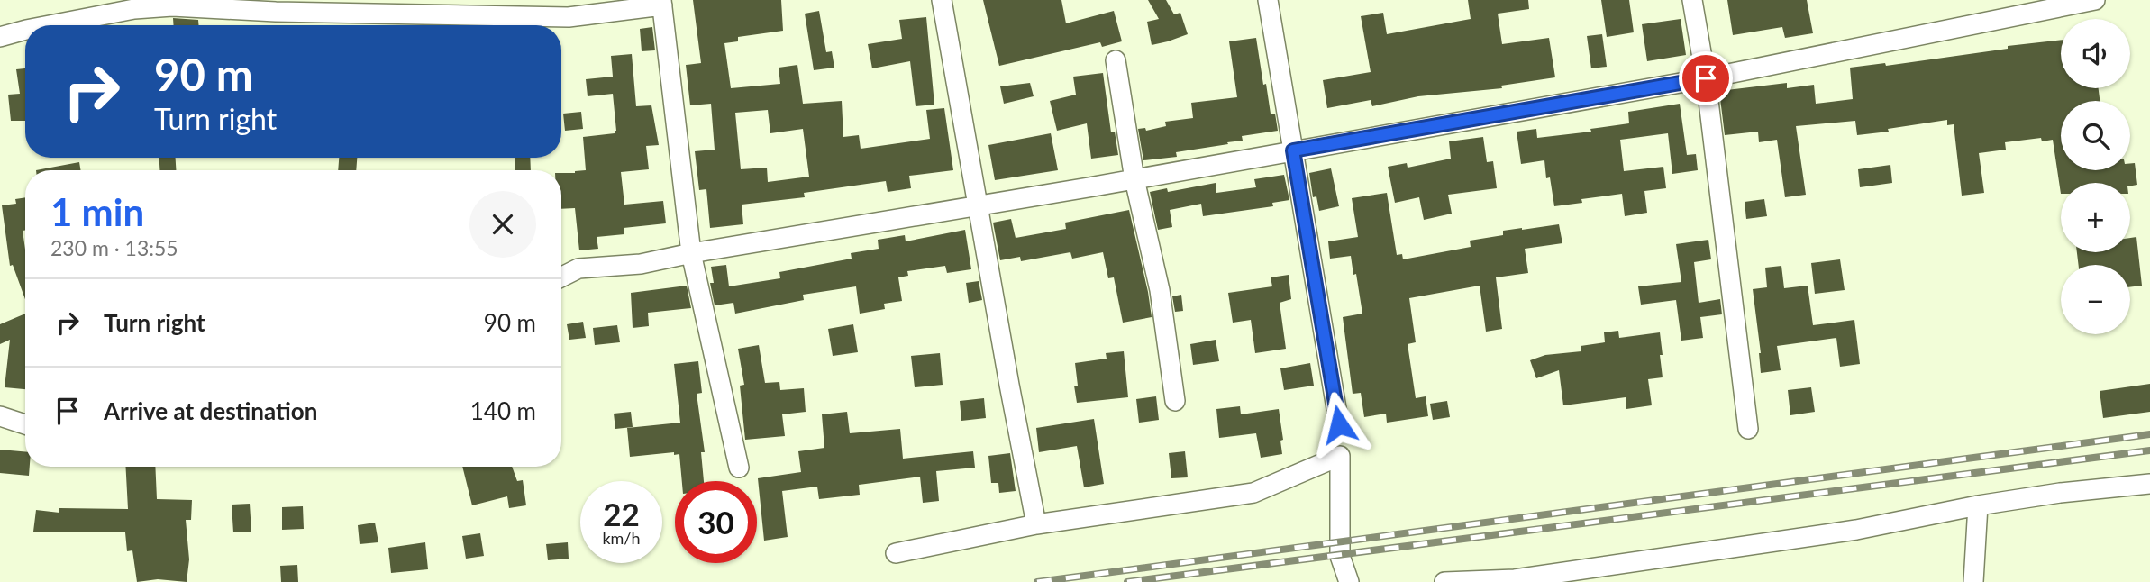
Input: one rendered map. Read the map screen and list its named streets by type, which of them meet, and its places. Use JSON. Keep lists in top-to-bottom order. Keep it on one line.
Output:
{"page":{"map_buttons":["+","−"],"turn":["90 m","Turn right"],"heading":["1 min","230 m · 13:55"],"list":[{"name":"Turn right","value":"90 m"},{"name":"Arrive at destination","value":"140 m"}],"speed":"22 km/h","limit":"30"}}
